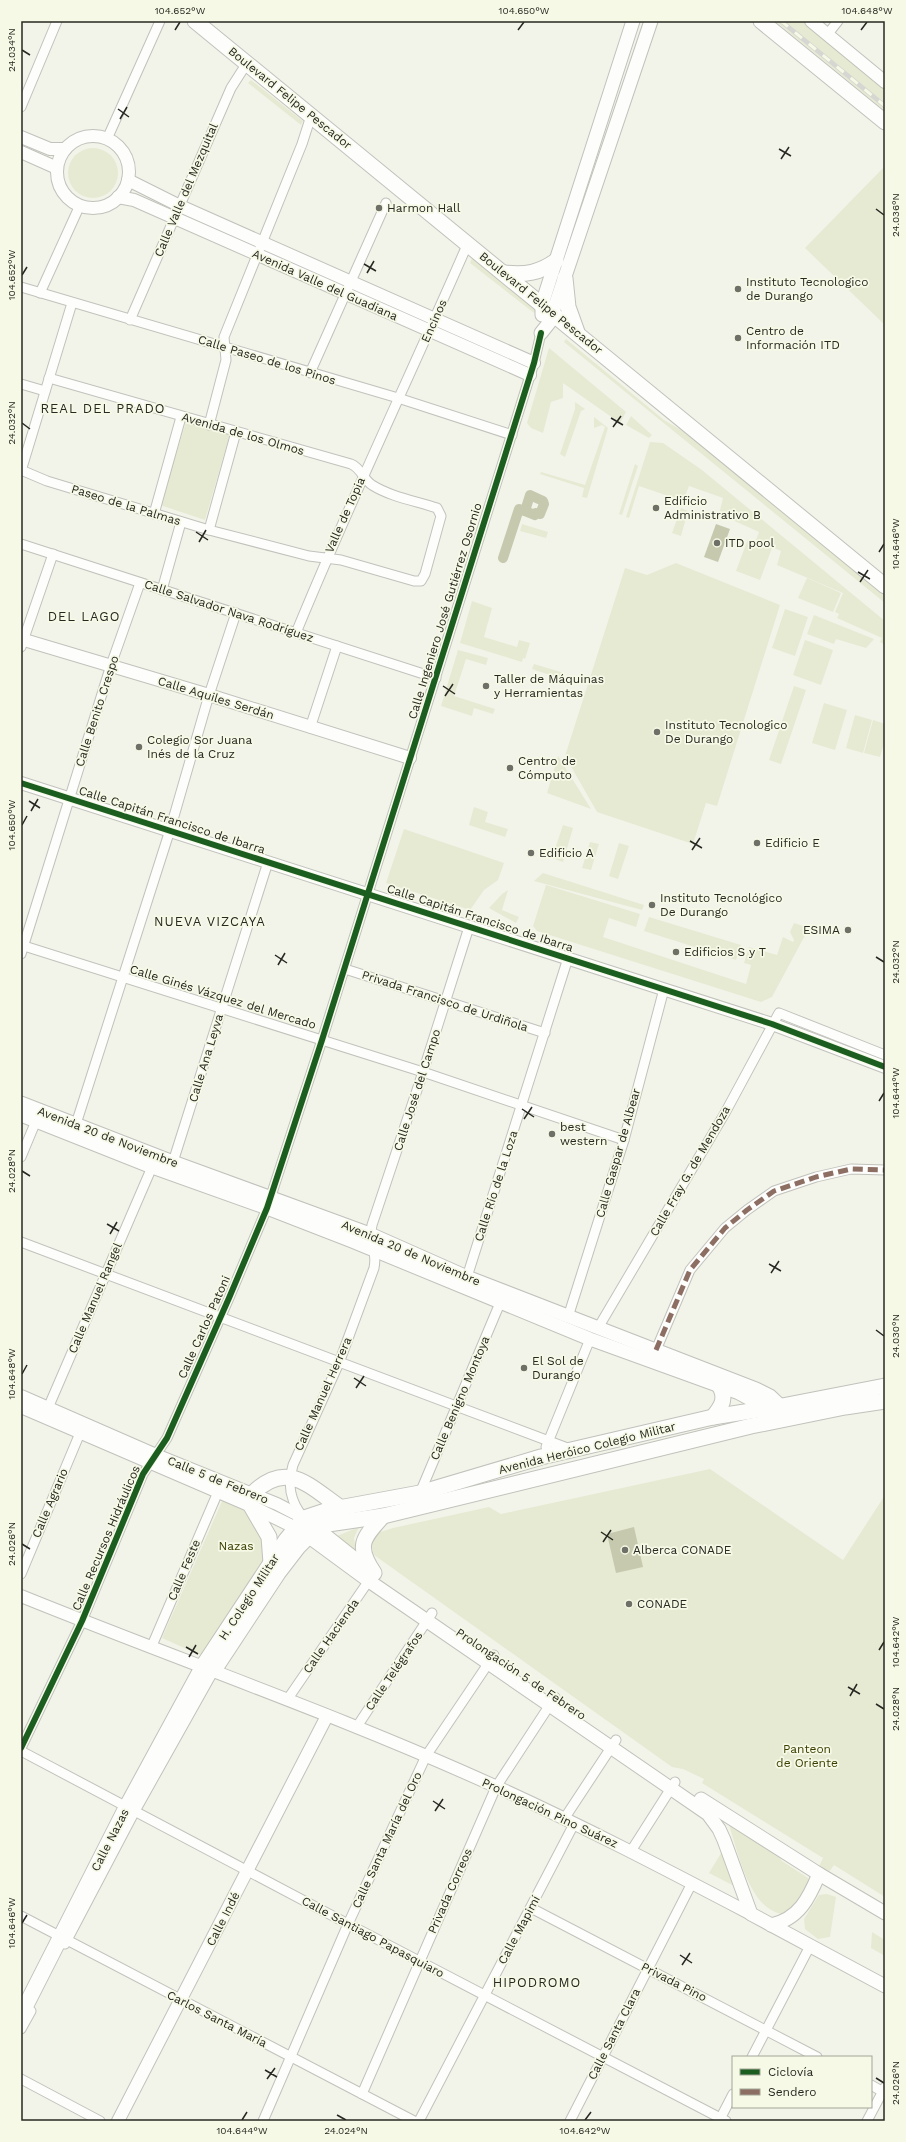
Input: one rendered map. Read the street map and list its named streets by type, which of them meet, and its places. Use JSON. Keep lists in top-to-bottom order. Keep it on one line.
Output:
{"streets":{"main road":["Boulevard Felipe Pescador","Calle Ingeniero José Gutiérrez Osornio","Avenida 20 de Noviembre","Avenida Heróico Colegio Militar","H. Colegio Militar","Prolongación 5 de Febrero","Prolongación Pino Suárez","Calle Nazas"],"street":["Calle Valle del Mezquital","Avenida Valle del Guadiana","Encinos","Calle Paseo de los Pinos","Avenida de los Olmos","Paseo de la Palmas","Valle de Topia","Calle Salvador Nava Rodríguez","Calle Aquiles Serdán","Calle Benito Crespo","Calle Capitán Francisco de Ibarra","Calle Ginés Vázquez del Mercado","Privada Francisco de Urdiñola","Calle Ana Leyva","Calle José del Campo","Calle Gaspar de Albear","Calle Fray G. de Mendoza","Calle Río de la Loza","Calle Manuel Rangel","Calle Carlos Patoni","Calle Manuel Herrera","Calle Benigno Montoya","Calle 5 de Febrero","Calle Agrario","Calle Recursos Hidráulicos","Calle Feste","Calle Hacienda","Calle Telégrafos","Calle Santa María del Oro","Privada Correos","Calle Indé","Calle Mapimí","Calle Santiago Papasquiaro","Privada Pino","Carlos Santa María","Calle Santa Clara"]},"crossings":[["Boulevard Felipe Pescador","Calle Valle del Mezquital"],["Boulevard Felipe Pescador","Encinos"],["Boulevard Felipe Pescador","Calle Ingeniero José Gutiérrez Osornio"],["Calle Valle del Mezquital","Avenida Valle del Guadiana"],["Calle Valle del Mezquital","Calle Paseo de los Pinos"],["Avenida Valle del Guadiana","Encinos"],["Avenida Valle del Guadiana","Calle Ingeniero José Gutiérrez Osornio"],["Encinos","Calle Paseo de los Pinos"],["Encinos","Valle de Topia"],["Calle Paseo de los Pinos","Valle de Topia"],["Calle Paseo de los Pinos","Calle Ingeniero José Gutiérrez Osornio"],["Avenida de los Olmos","Paseo de la Palmas"],["Avenida de los Olmos","Valle de Topia"],["Paseo de la Palmas","Valle de Topia"],["Valle de Topia","Calle Salvador Nava Rodríguez"],["Calle Salvador Nava Rodríguez","Calle Ingeniero José Gutiérrez Osornio"],["Calle Salvador Nava Rodríguez","Calle Benito Crespo"],["Calle Ingeniero José Gutiérrez Osornio","Calle Aquiles Serdán"],["Calle Ingeniero José Gutiérrez Osornio","Calle Capitán Francisco de Ibarra"],["Calle Ingeniero José Gutiérrez Osornio","Calle Ginés Vázquez del Mercado"],["Calle Ingeniero José Gutiérrez Osornio","Privada Francisco de Urdiñola"],["Calle Ingeniero José Gutiérrez Osornio","Calle Carlos Patoni"],["Calle Aquiles Serdán","Calle Benito Crespo"],["Calle Benito Crespo","Calle Capitán Francisco de Ibarra"],["Calle Benito Crespo","Calle Ginés Vázquez del Mercado"],["Calle Capitán Francisco de Ibarra","Calle Ana Leyva"],["Calle Capitán Francisco de Ibarra","Calle José del Campo"],["Calle Capitán Francisco de Ibarra","Calle Gaspar de Albear"],["Calle Capitán Francisco de Ibarra","Calle Fray G. de Mendoza"],["Calle Capitán Francisco de Ibarra","Calle Río de la Loza"],["Calle Ginés Vázquez del Mercado","Calle Ana Leyva"],["Calle Ginés Vázquez del Mercado","Calle José del Campo"],["Calle Ginés Vázquez del Mercado","Calle Gaspar de Albear"],["Calle Ginés Vázquez del Mercado","Calle Río de la Loza"],["Calle Ginés Vázquez del Mercado","Calle Carlos Patoni"],["Privada Francisco de Urdiñola","Calle José del Campo"],["Privada Francisco de Urdiñola","Calle Río de la Loza"],["Calle Ana Leyva","Avenida 20 de Noviembre"],["Calle José del Campo","Avenida 20 de Noviembre"],["Avenida 20 de Noviembre","Calle Gaspar de Albear"],["Avenida 20 de Noviembre","Calle Fray G. de Mendoza"],["Avenida 20 de Noviembre","Calle Río de la Loza"],["Avenida 20 de Noviembre","Calle Manuel Rangel"],["Avenida 20 de Noviembre","Calle Carlos Patoni"],["Avenida 20 de Noviembre","Calle Manuel Herrera"],["Avenida 20 de Noviembre","Calle Benigno Montoya"],["Avenida 20 de Noviembre","Avenida Heróico Colegio Militar"],["Calle Manuel Rangel","Calle 5 de Febrero"],["Calle Carlos Patoni","Calle 5 de Febrero"],["Calle Carlos Patoni","Calle Recursos Hidráulicos"],["Calle Manuel Herrera","Avenida Heróico Colegio Militar"],["Calle Manuel Herrera","Calle 5 de Febrero"],["Calle Manuel Herrera","H. Colegio Militar"],["Calle Manuel Herrera","Prolongación 5 de Febrero"],["Calle Benigno Montoya","Avenida Heróico Colegio Militar"],["Avenida Heróico Colegio Militar","Calle 5 de Febrero"],["Avenida Heróico Colegio Militar","H. Colegio Militar"],["Avenida Heróico Colegio Militar","Prolongación 5 de Febrero"],["Calle 5 de Febrero","Calle Agrario"],["Calle 5 de Febrero","Calle Recursos Hidráulicos"],["Calle 5 de Febrero","Calle Feste"],["Calle 5 de Febrero","H. Colegio Militar"],["Calle 5 de Febrero","Prolongación 5 de Febrero"],["Calle Recursos Hidráulicos","Prolongación Pino Suárez"],["Calle Recursos Hidráulicos","Calle Santiago Papasquiaro"],["Calle Feste","Prolongación Pino Suárez"],["H. Colegio Militar","Prolongación 5 de Febrero"],["H. Colegio Militar","Prolongación Pino Suárez"],["H. Colegio Militar","Calle Nazas"],["Calle Hacienda","Prolongación 5 de Febrero"],["Calle Hacienda","Prolongación Pino Suárez"],["Calle Telégrafos","Prolongación 5 de Febrero"],["Calle Telégrafos","Prolongación Pino Suárez"],["Prolongación 5 de Febrero","Prolongación Pino Suárez"],["Prolongación 5 de Febrero","Calle Santa María del Oro"],["Prolongación 5 de Febrero","Privada Correos"],["Prolongación 5 de Febrero","Calle Mapimí"],["Prolongación Pino Suárez","Calle Nazas"],["Prolongación Pino Suárez","Calle Santa María del Oro"],["Prolongación Pino Suárez","Privada Correos"],["Prolongación Pino Suárez","Calle Indé"],["Prolongación Pino Suárez","Calle Mapimí"],["Prolongación Pino Suárez","Calle Santa Clara"],["Calle Nazas","Calle Santiago Papasquiaro"],["Calle Nazas","Carlos Santa María"],["Calle Santa María del Oro","Calle Santiago Papasquiaro"],["Calle Santa María del Oro","Carlos Santa María"],["Privada Correos","Calle Santiago Papasquiaro"],["Privada Correos","Carlos Santa María"],["Calle Indé","Calle Santiago Papasquiaro"],["Calle Indé","Carlos Santa María"],["Calle Mapimí","Calle Santiago Papasquiaro"],["Calle Mapimí","Privada Pino"],["Calle Santiago Papasquiaro","Calle Santa Clara"],["Privada Pino","Calle Santa Clara"]],"districts":["REAL DEL PRADO","DEL LAGO","NUEVA VIZCAYA","HIPODROMO"],"parks":["Nazas","Panteon de Oriente"],"places":["Harmon Hall","Instituto Tecnologico de Durango","Centro de Información ITD","Edificio Administrativo B","ITD pool","Taller de Máquinas y Herramientas","Instituto Tecnologico De Durango","Colegio Sor Juana Inés de la Cruz","Centro de Cómputo","Edificio E","Edificio A","Instituto Tecnológico De Durango","ESIMA","Edificios S y T","best western","El Sol de Durango","Alberca CONADE","CONADE"],"legend":["Ciclovía","Sendero"],"coordinates":["104.652°W","104.650°W","104.648°W","24.034°N","24.036°N","24.032°N","104.646°W","104.644°W","24.028°N","24.030°N","24.026°N","104.642°W","24.024°N"]}
